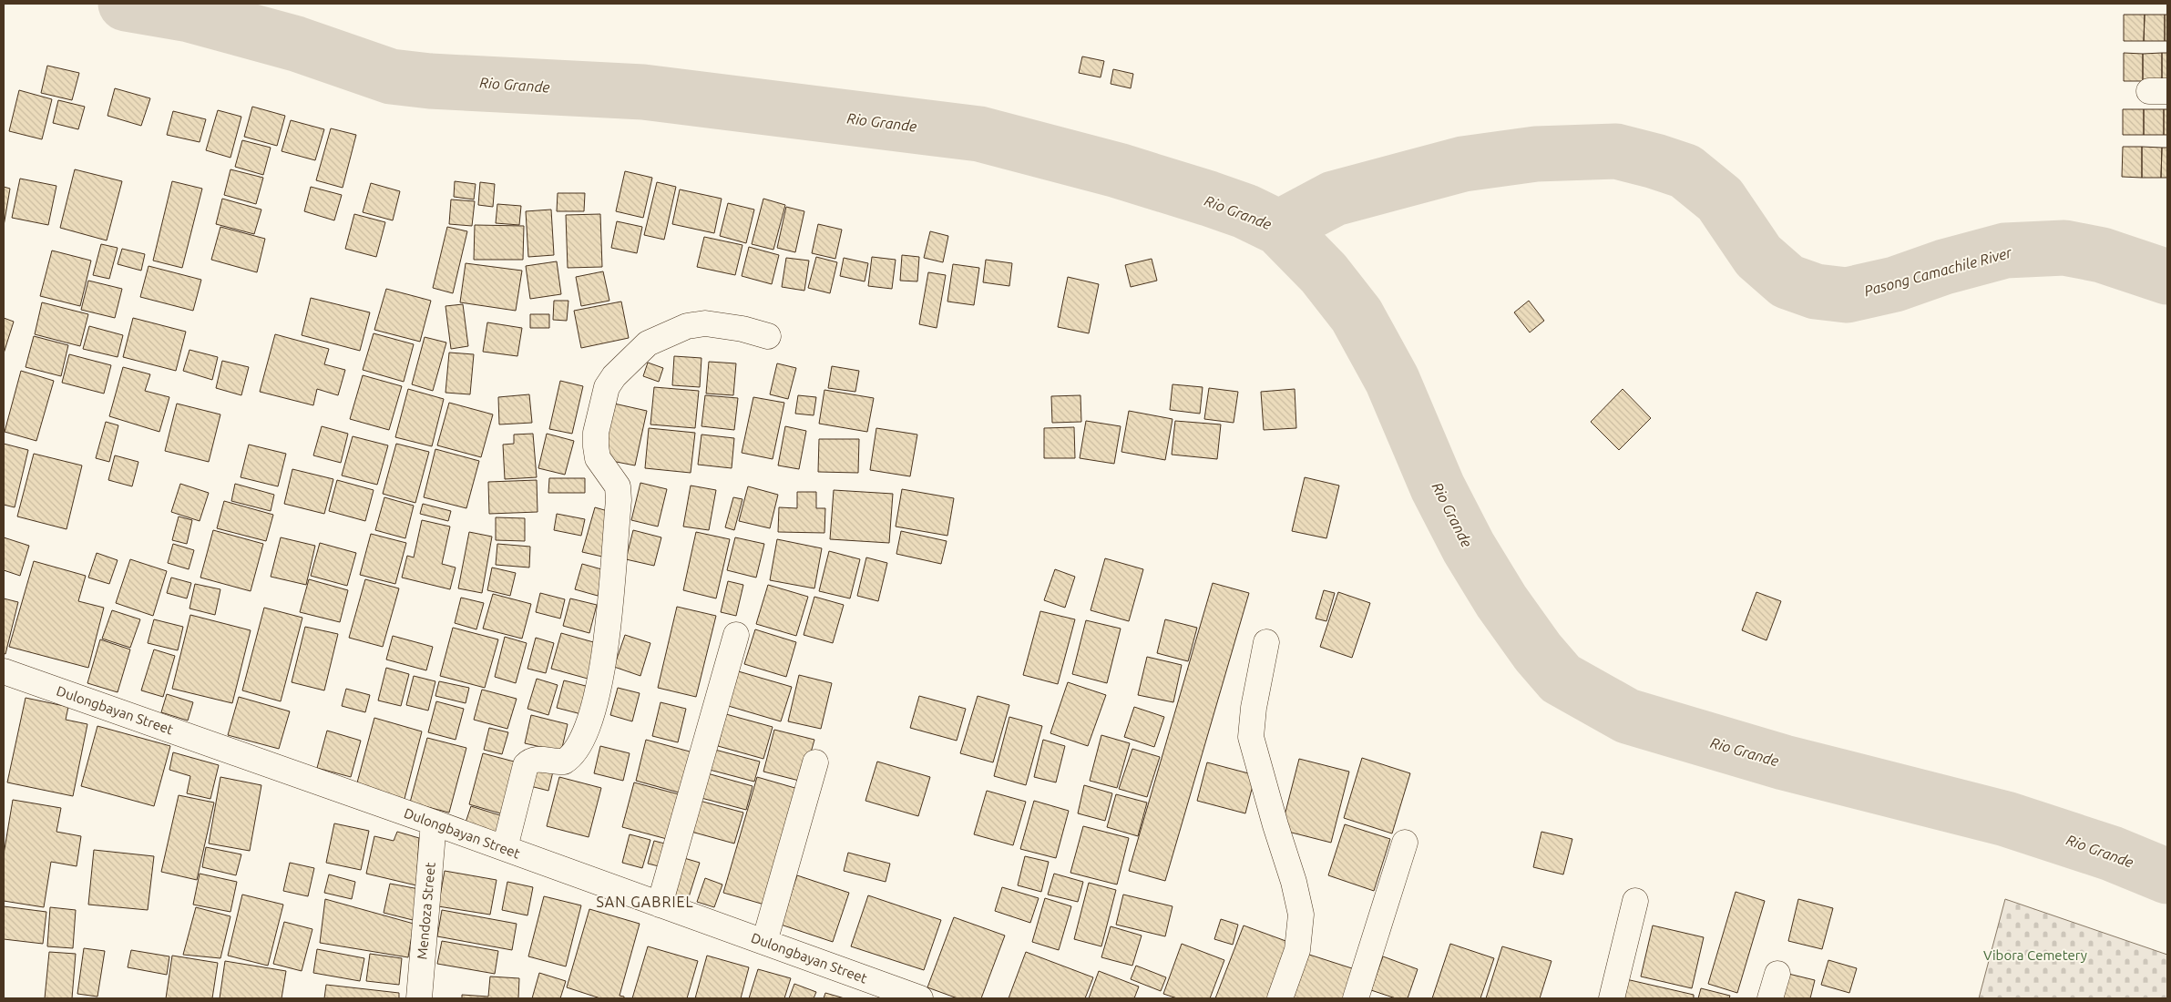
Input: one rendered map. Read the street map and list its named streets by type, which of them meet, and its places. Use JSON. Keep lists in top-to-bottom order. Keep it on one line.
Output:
{"streets":{"street":["Dulongbayan Street","Mendoza Street"]},"crossings":[["Dulongbayan Street","Mendoza Street"]],"districts":["SAN GABRIEL"],"water":["Rio Grande","Pasong Camachile River"],"parks":["Vibora Cemetery"]}
